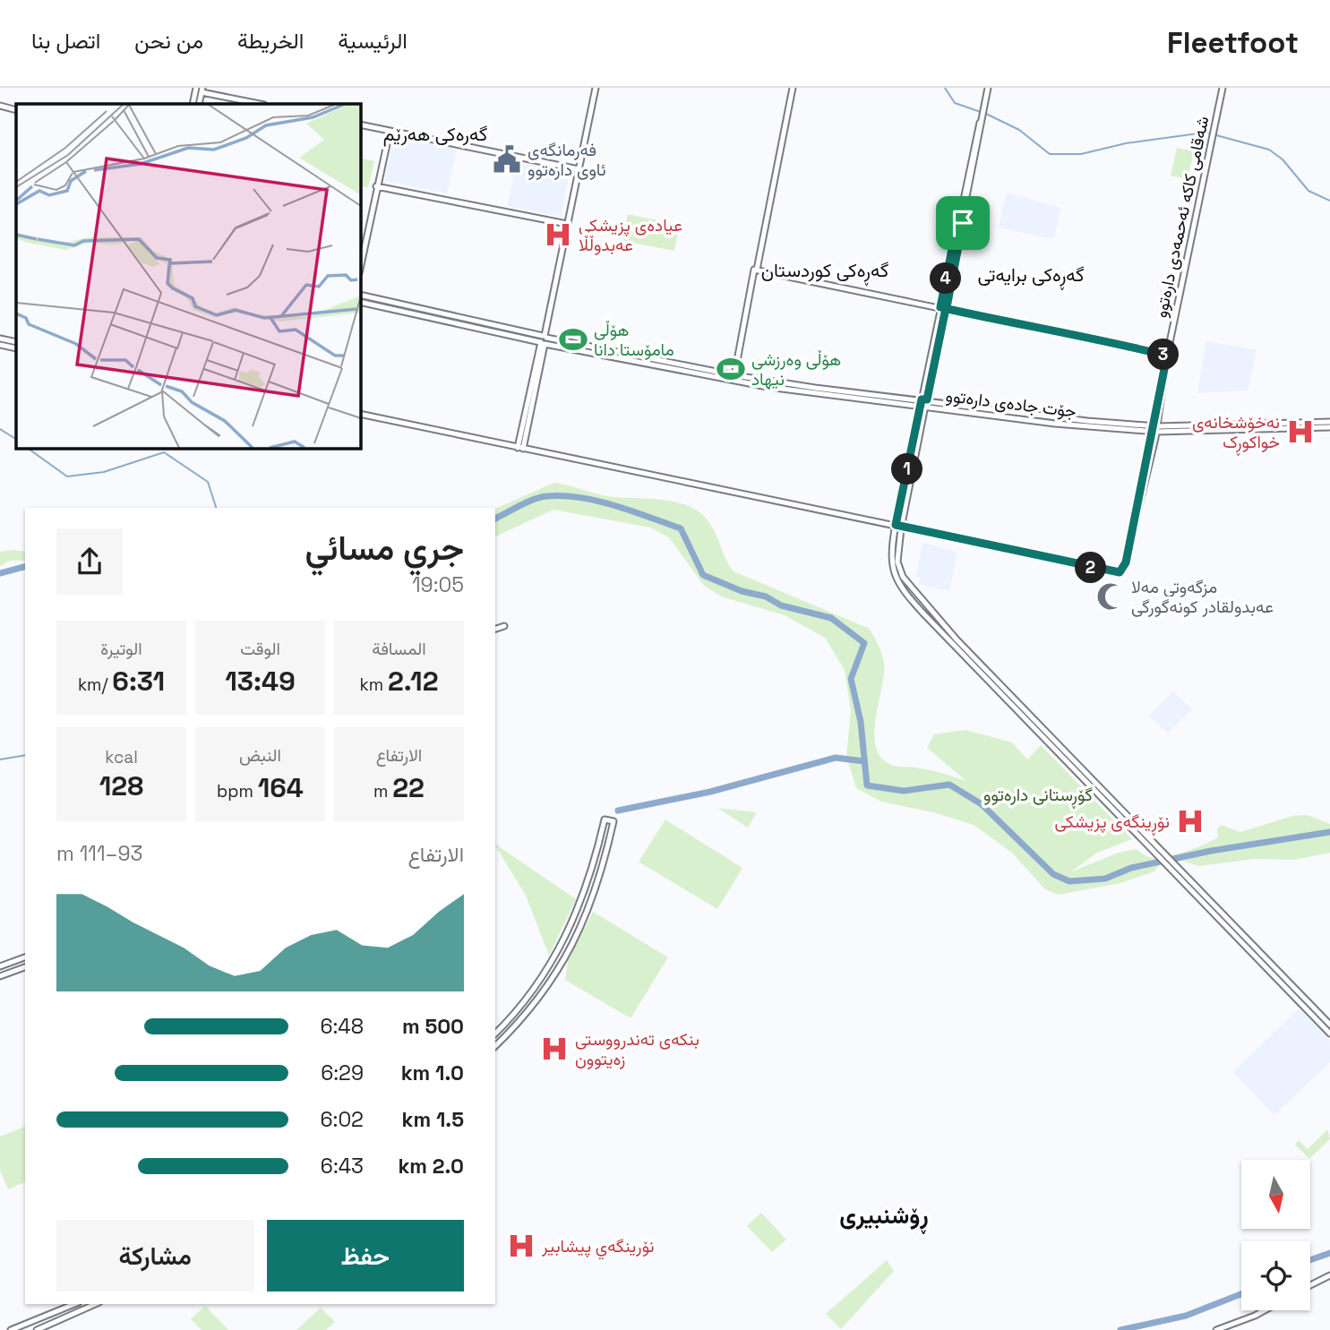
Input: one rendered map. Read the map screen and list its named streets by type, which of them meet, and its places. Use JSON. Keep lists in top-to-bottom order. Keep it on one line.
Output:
{"streets":{"street":["شەقامی کاکە ئەحمەدی دارەتوو","جۆت جادەی دارەتوو"]},"crossings":[["شەقامی کاکە ئەحمەدی دارەتوو","جۆت جادەی دارەتوو"]],"districts":["گەرەکی هەرێم","گەڕەکی کوردستان","گەڕەکی برایەتی","ڕۆشنبیری"],"parks":["گۆڕستانی دارەتوو"],"places":{"public building":["فەرمانگەی ئاوی دارەتوو"],"hospital":["عیادەی پزیشکی عەبدوڵڵا","نەخۆشخانەی خواکوڕک","نۆڕینگەی پزیشکی","بنکەی تەندرووستی زەیتوون","نۆرينگەي پيشابير"],"sports":["هۆڵی مامۆستا دانا","هۆڵی وەرزشی نیهاد"],"mosque":["مزگەوتی مەلا عەبدولقادر کونەگورگی"]},"north":"bottom","page":{"header":"Fleetfoot","nav":["الرئيسية","الخريطة","من نحن","اتصل بنا"],"pins":["4","3","1","2"],"heading":["جري مسائي","19:05"],"stats":[["المسافة","2.12 km"],["الوقت","13:49"],["الوتيرة","6:31 /km"],["الارتفاع","22 m"],["النبض","164 bpm"],["kcal","128"]],"chart":["الارتفاع","93–111 m"],"list":[{"name":"500 m","note":"6:48"},{"name":"1.0 km","note":"6:29"},{"name":"1.5 km","note":"6:02"},{"name":"2.0 km","note":"6:43"}],"buttons":["حفظ","مشاركة"]}}
